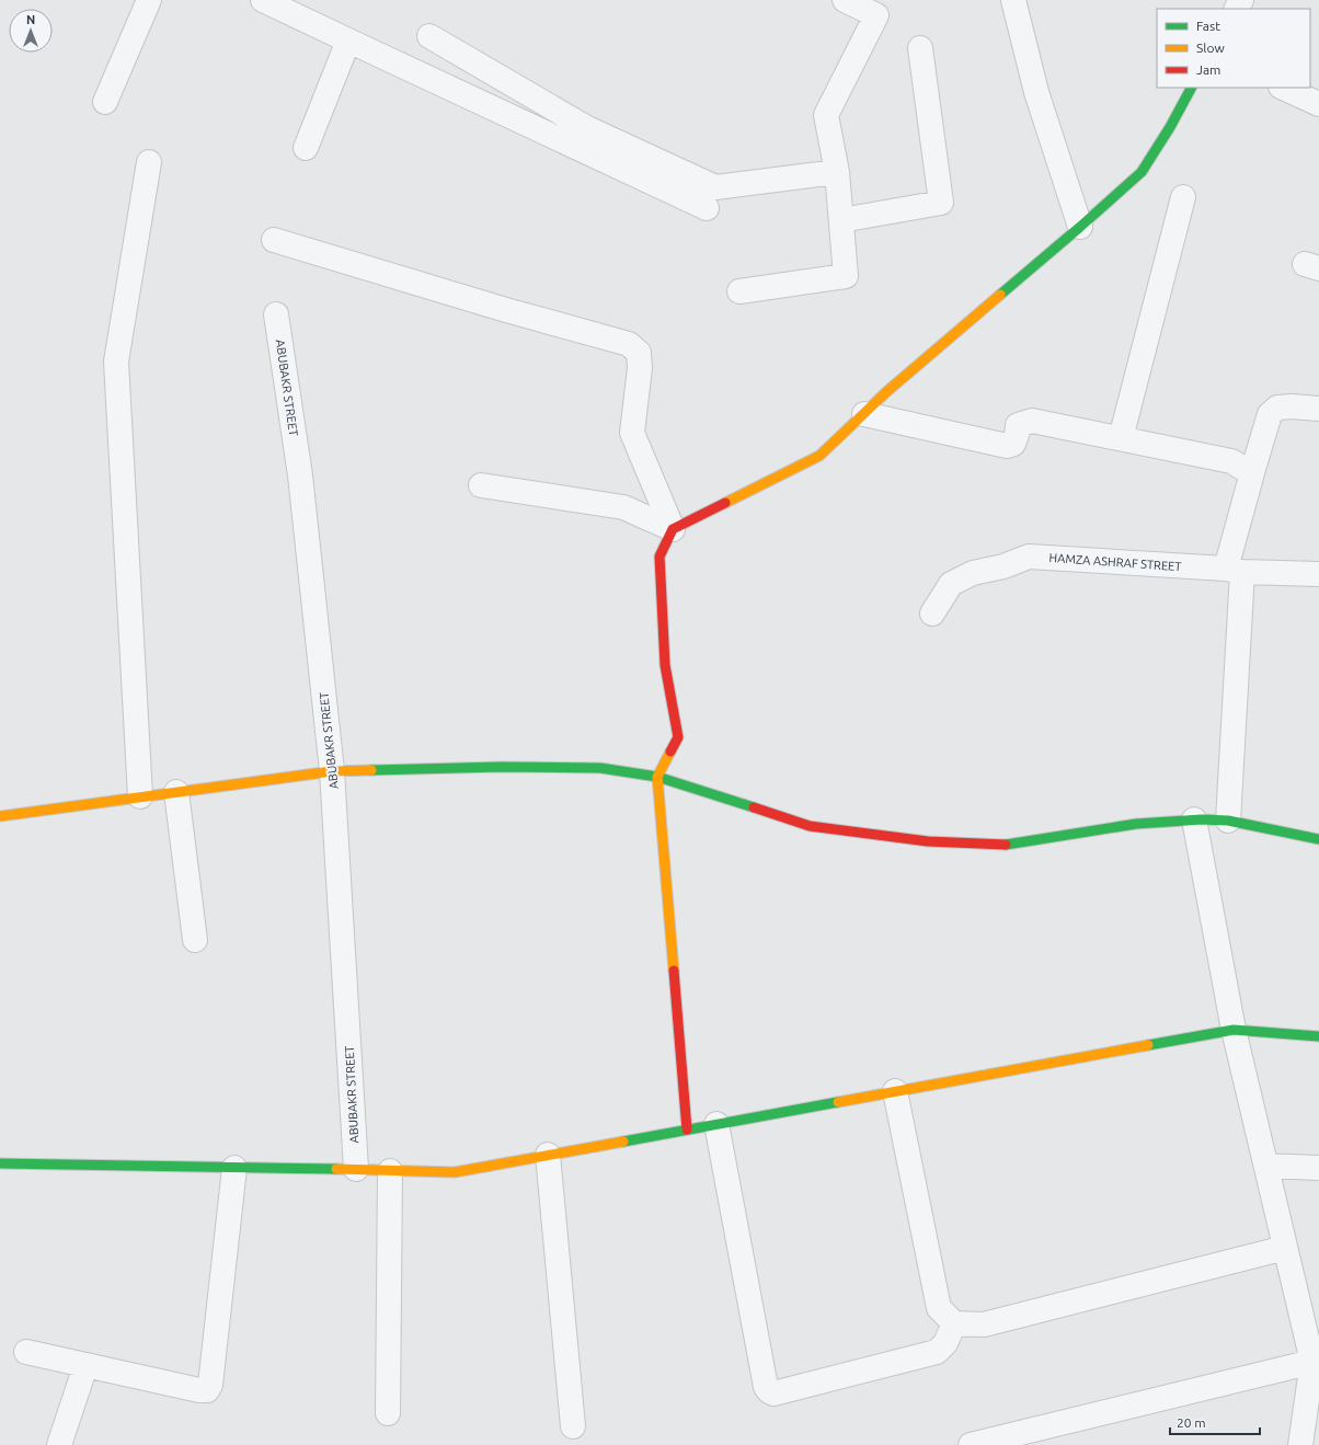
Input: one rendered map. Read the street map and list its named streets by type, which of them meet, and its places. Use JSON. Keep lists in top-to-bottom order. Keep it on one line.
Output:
{"streets":{"street":["ABUBAKR STREET","HAMZA ASHRAF STREET"]},"legend":["Fast","Slow","Jam"],"scale_bar":"20 m","north":"top"}
